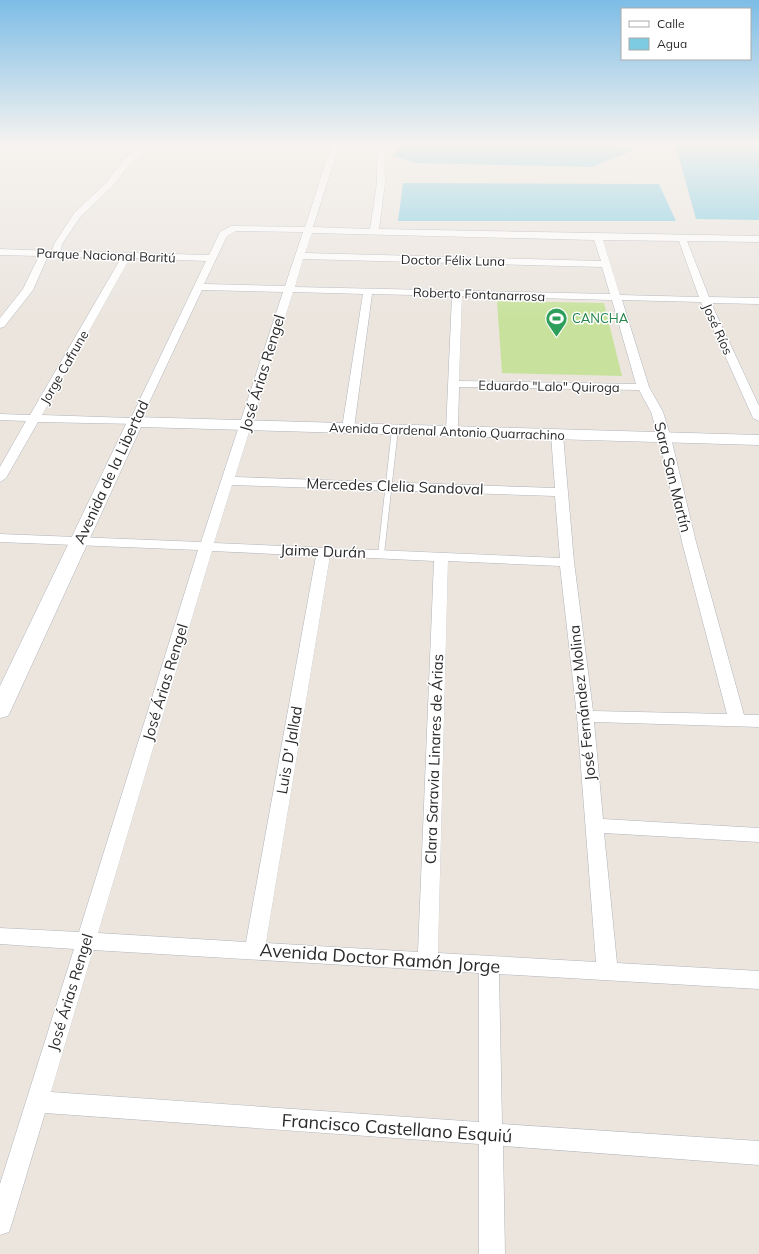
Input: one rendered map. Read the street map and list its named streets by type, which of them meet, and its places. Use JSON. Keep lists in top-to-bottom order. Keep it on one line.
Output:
{"streets":{"street":["Parque Nacional Baritú","Doctor Félix Luna","Roberto Fontanarrosa","José Ríos","Jorge Cafrune","José Árias Rengel","Eduardo \"Lalo\" Quiroga","Avenida Cardenal Antonio Quarrachino","Avenida de la Libertad","Sara San Martín","Mercedes Clelia Sandoval","Jaime Durán","José Fernández Molina","Luis D' Jallad","Clara Saravia Linares de Árias","Avenida Doctor Ramón Jorge","Francisco Castellano Esquiú"]},"crossings":[["Parque Nacional Baritú","Jorge Cafrune"],["Parque Nacional Baritú","Avenida de la Libertad"],["Doctor Félix Luna","José Árias Rengel"],["Doctor Félix Luna","Sara San Martín"],["Roberto Fontanarrosa","José Ríos"],["Roberto Fontanarrosa","José Árias Rengel"],["Roberto Fontanarrosa","Avenida de la Libertad"],["Roberto Fontanarrosa","Sara San Martín"],["José Árias Rengel","Avenida Cardenal Antonio Quarrachino"],["José Árias Rengel","Avenida de la Libertad"],["José Árias Rengel","Mercedes Clelia Sandoval"],["José Árias Rengel","Jaime Durán"],["José Árias Rengel","Avenida Doctor Ramón Jorge"],["José Árias Rengel","Francisco Castellano Esquiú"],["Eduardo \"Lalo\" Quiroga","Sara San Martín"],["Avenida Cardenal Antonio Quarrachino","Avenida de la Libertad"],["Avenida Cardenal Antonio Quarrachino","Sara San Martín"],["Avenida Cardenal Antonio Quarrachino","José Fernández Molina"],["Avenida de la Libertad","Jaime Durán"],["Mercedes Clelia Sandoval","José Fernández Molina"],["Jaime Durán","José Fernández Molina"],["Jaime Durán","Luis D' Jallad"],["Jaime Durán","Clara Saravia Linares de Árias"],["José Fernández Molina","Avenida Doctor Ramón Jorge"],["Luis D' Jallad","Avenida Doctor Ramón Jorge"],["Clara Saravia Linares de Árias","Avenida Doctor Ramón Jorge"]],"places":{"sports":["CANCHA"]},"legend":["Calle","Agua"]}
